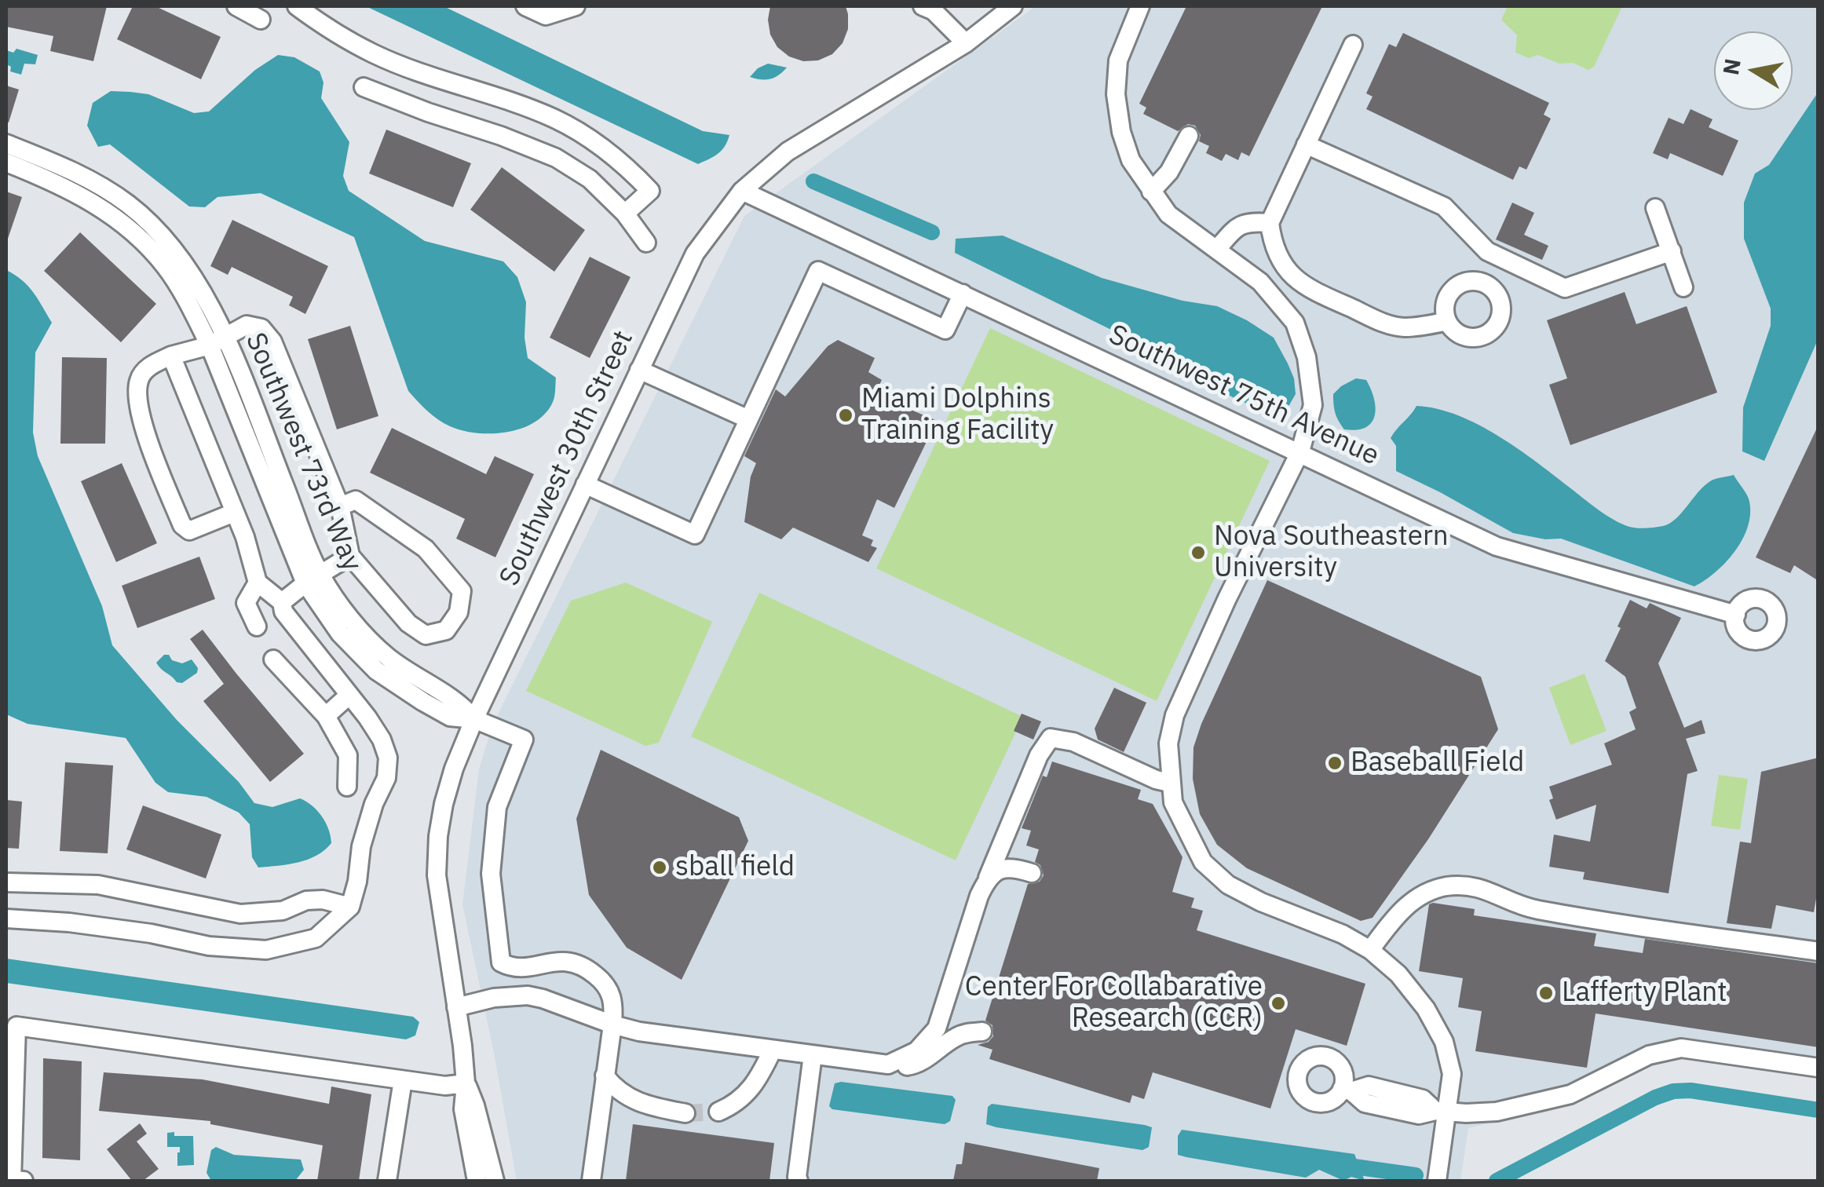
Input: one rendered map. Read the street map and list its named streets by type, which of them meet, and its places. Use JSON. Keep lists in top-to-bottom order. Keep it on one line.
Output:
{"streets":{"street":["Southwest 75th Avenue","Southwest 73rd Way","Southwest 30th Street"]},"crossings":[["Southwest 75th Avenue","Southwest 30th Street"],["Southwest 73rd Way","Southwest 30th Street"]],"places":["Miami Dolphins Training Facility","Nova Southeastern University","Baseball Field","sball field","Lafferty Plant","Center For Collabarative Research (CCR)"],"north":"left"}
